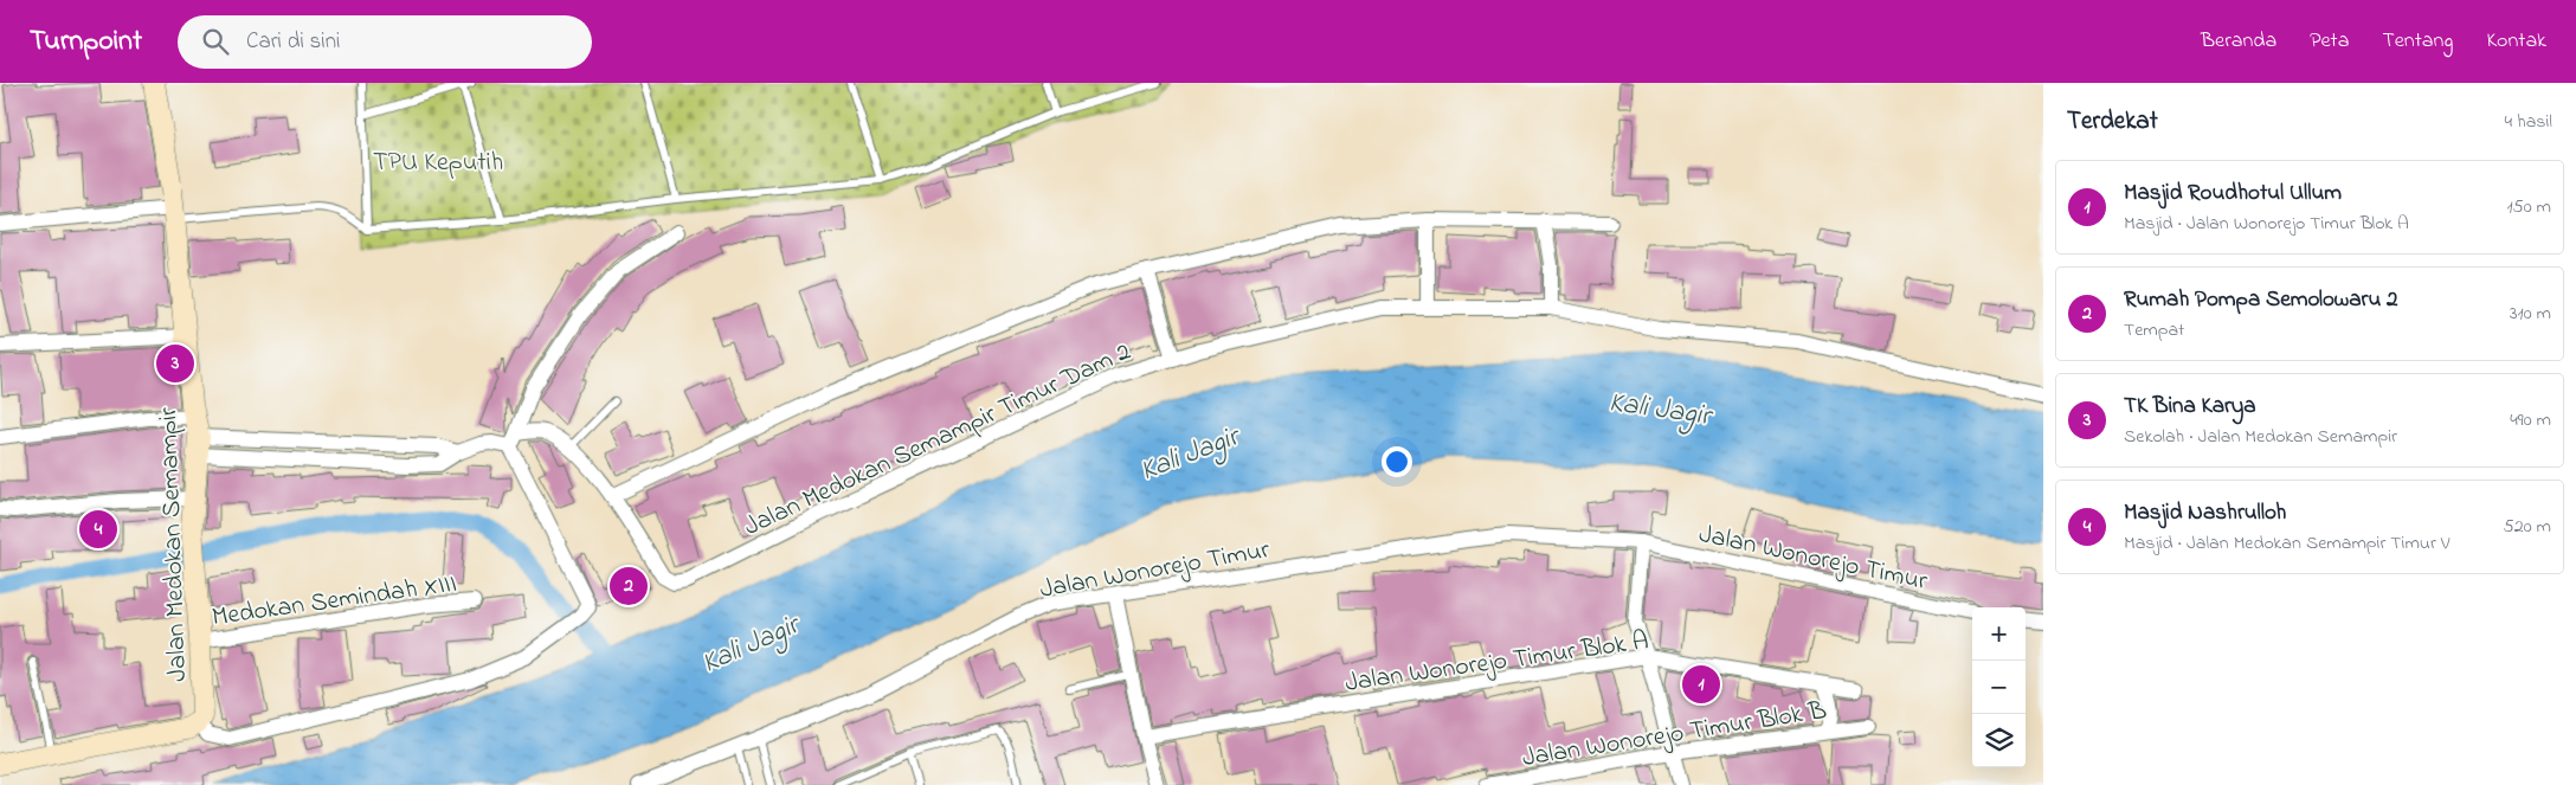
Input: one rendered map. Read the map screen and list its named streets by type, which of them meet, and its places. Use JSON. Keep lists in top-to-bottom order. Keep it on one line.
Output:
{"streets":{"street":["Jalan Medokan Semampir Timur Dam 2","Jalan Medokan Semampir","Jalan Wonorejo Timur","Medokan Semindah XIII","Jalan Wonorejo Timur Blok A","Jalan Wonorejo Timur Blok B"]},"crossings":[["Jalan Medokan Semampir Timur Dam 2","Jalan Medokan Semampir"],["Jalan Medokan Semampir","Medokan Semindah XIII"]],"water":["Kali Jagir"],"parks":["TPU Keputih"],"page":{"header":"Turnpoint","search":"Cari di sini","nav":["Beranda","Peta","Tentang","Kontak"],"heading":["Terdekat","4 hasil"],"list":[{"mark":"1","name":"Masjid Roudhotul Ullum","note":"Masjid · Jalan Wonorejo Timur Blok A","value":"150 m"},{"mark":"2","name":"Rumah Pompa Semolowaru 2","note":"Tempat","value":"310 m"},{"mark":"3","name":"TK Bina Karya","note":"Sekolah · Jalan Medokan Semampir","value":"490 m"},{"mark":"4","name":"Masjid Nashrulloh","note":"Masjid · Jalan Medokan Semampir Timur V","value":"520 m"}],"pins":["3","4","2","1"],"map_buttons":["+","−"]}}
